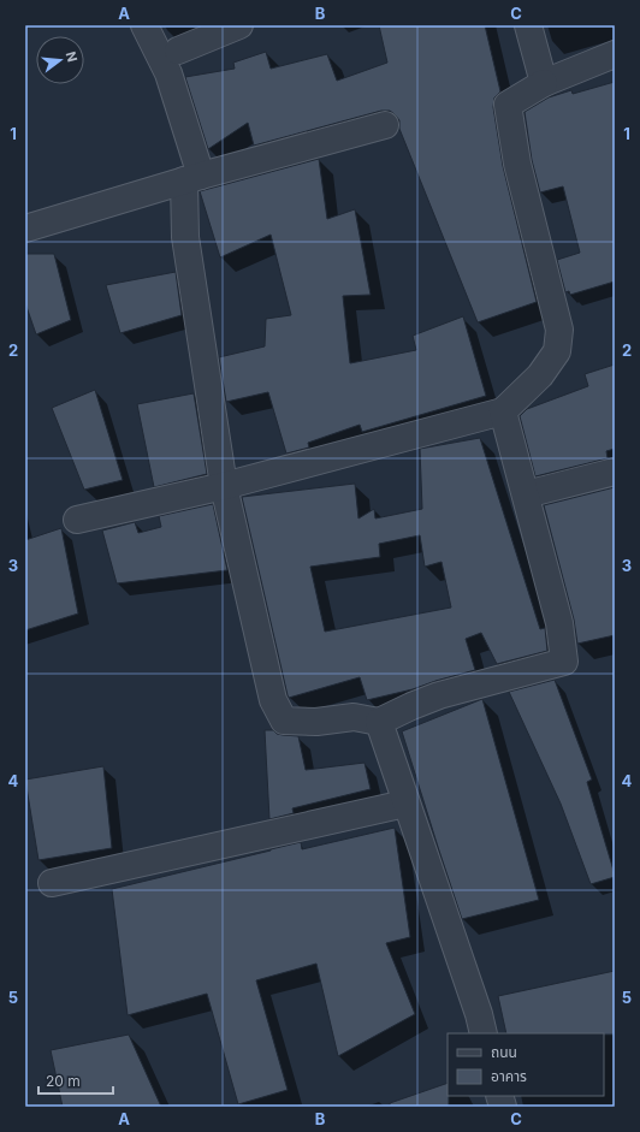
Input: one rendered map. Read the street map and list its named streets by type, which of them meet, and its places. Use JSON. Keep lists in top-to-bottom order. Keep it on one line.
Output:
{"legend":["ถนน","อาคาร"],"scale_bar":"20 m","north":"right","grid":{"columns":["A","B","C"],"rows":["1","2","3","4","5"]}}
